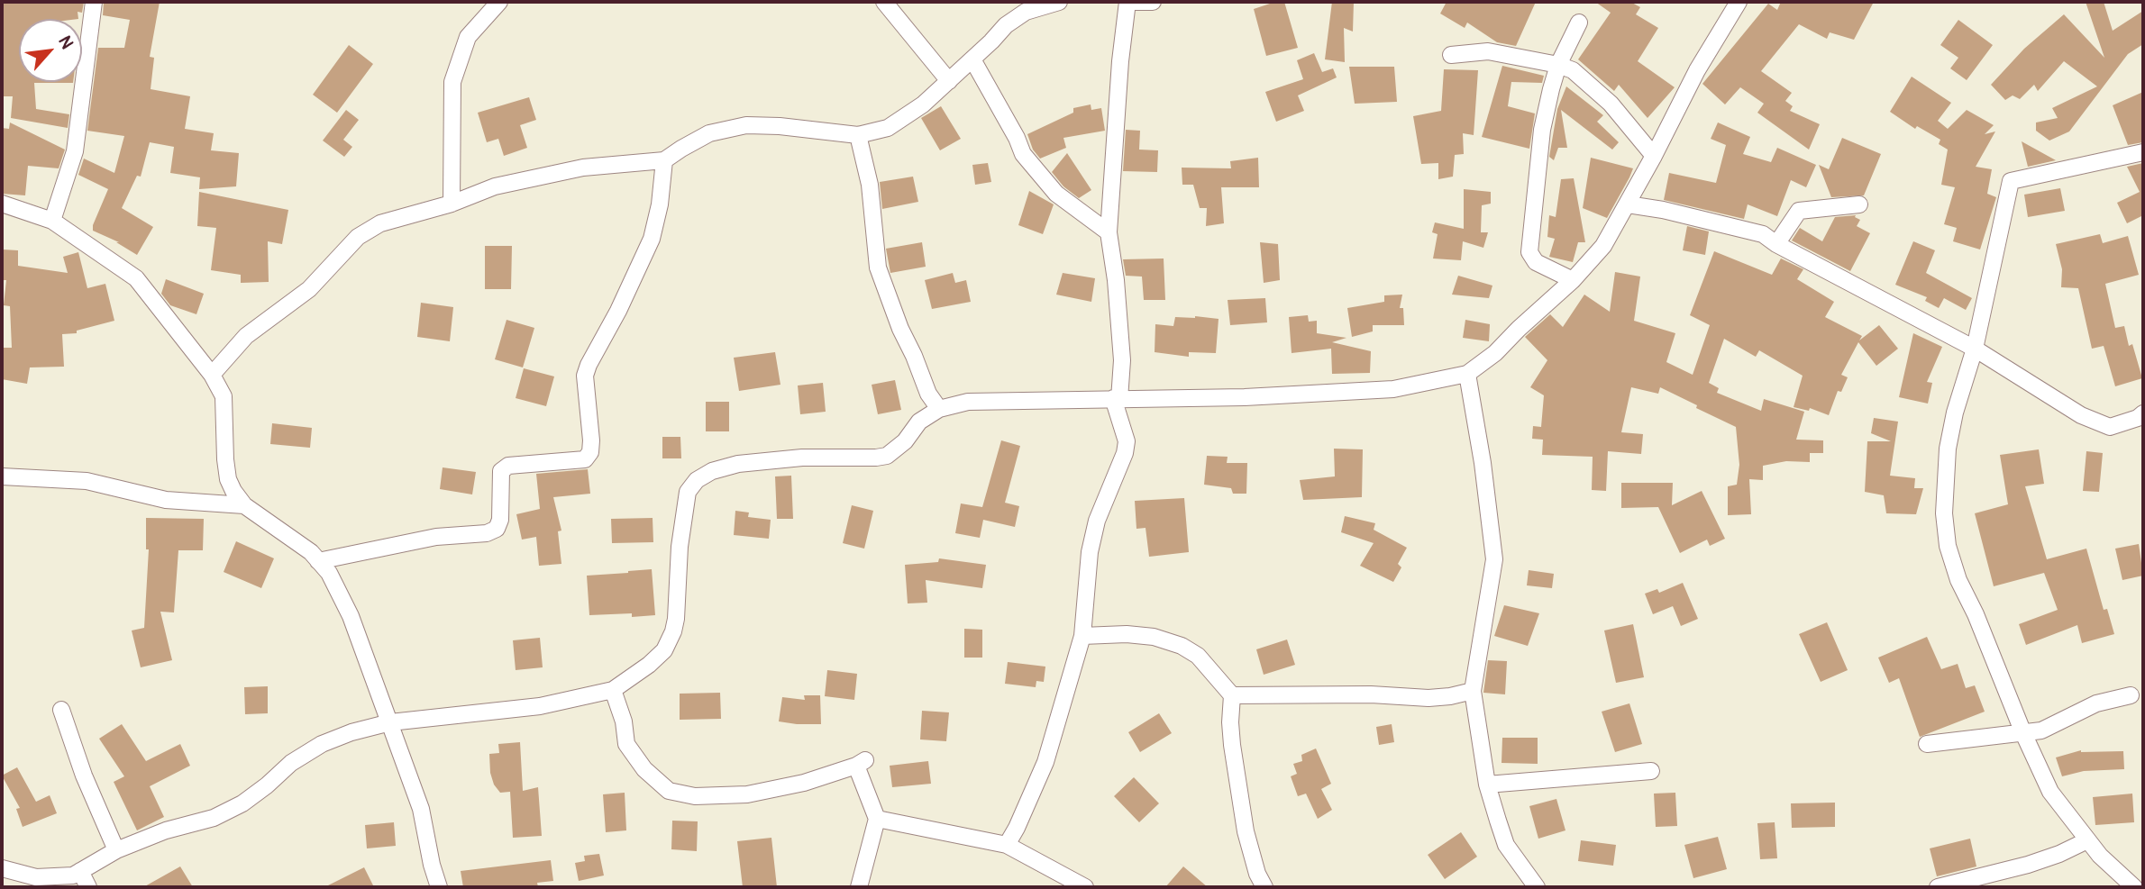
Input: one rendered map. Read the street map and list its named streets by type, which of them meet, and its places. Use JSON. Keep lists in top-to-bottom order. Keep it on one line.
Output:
{"north":"top right"}
